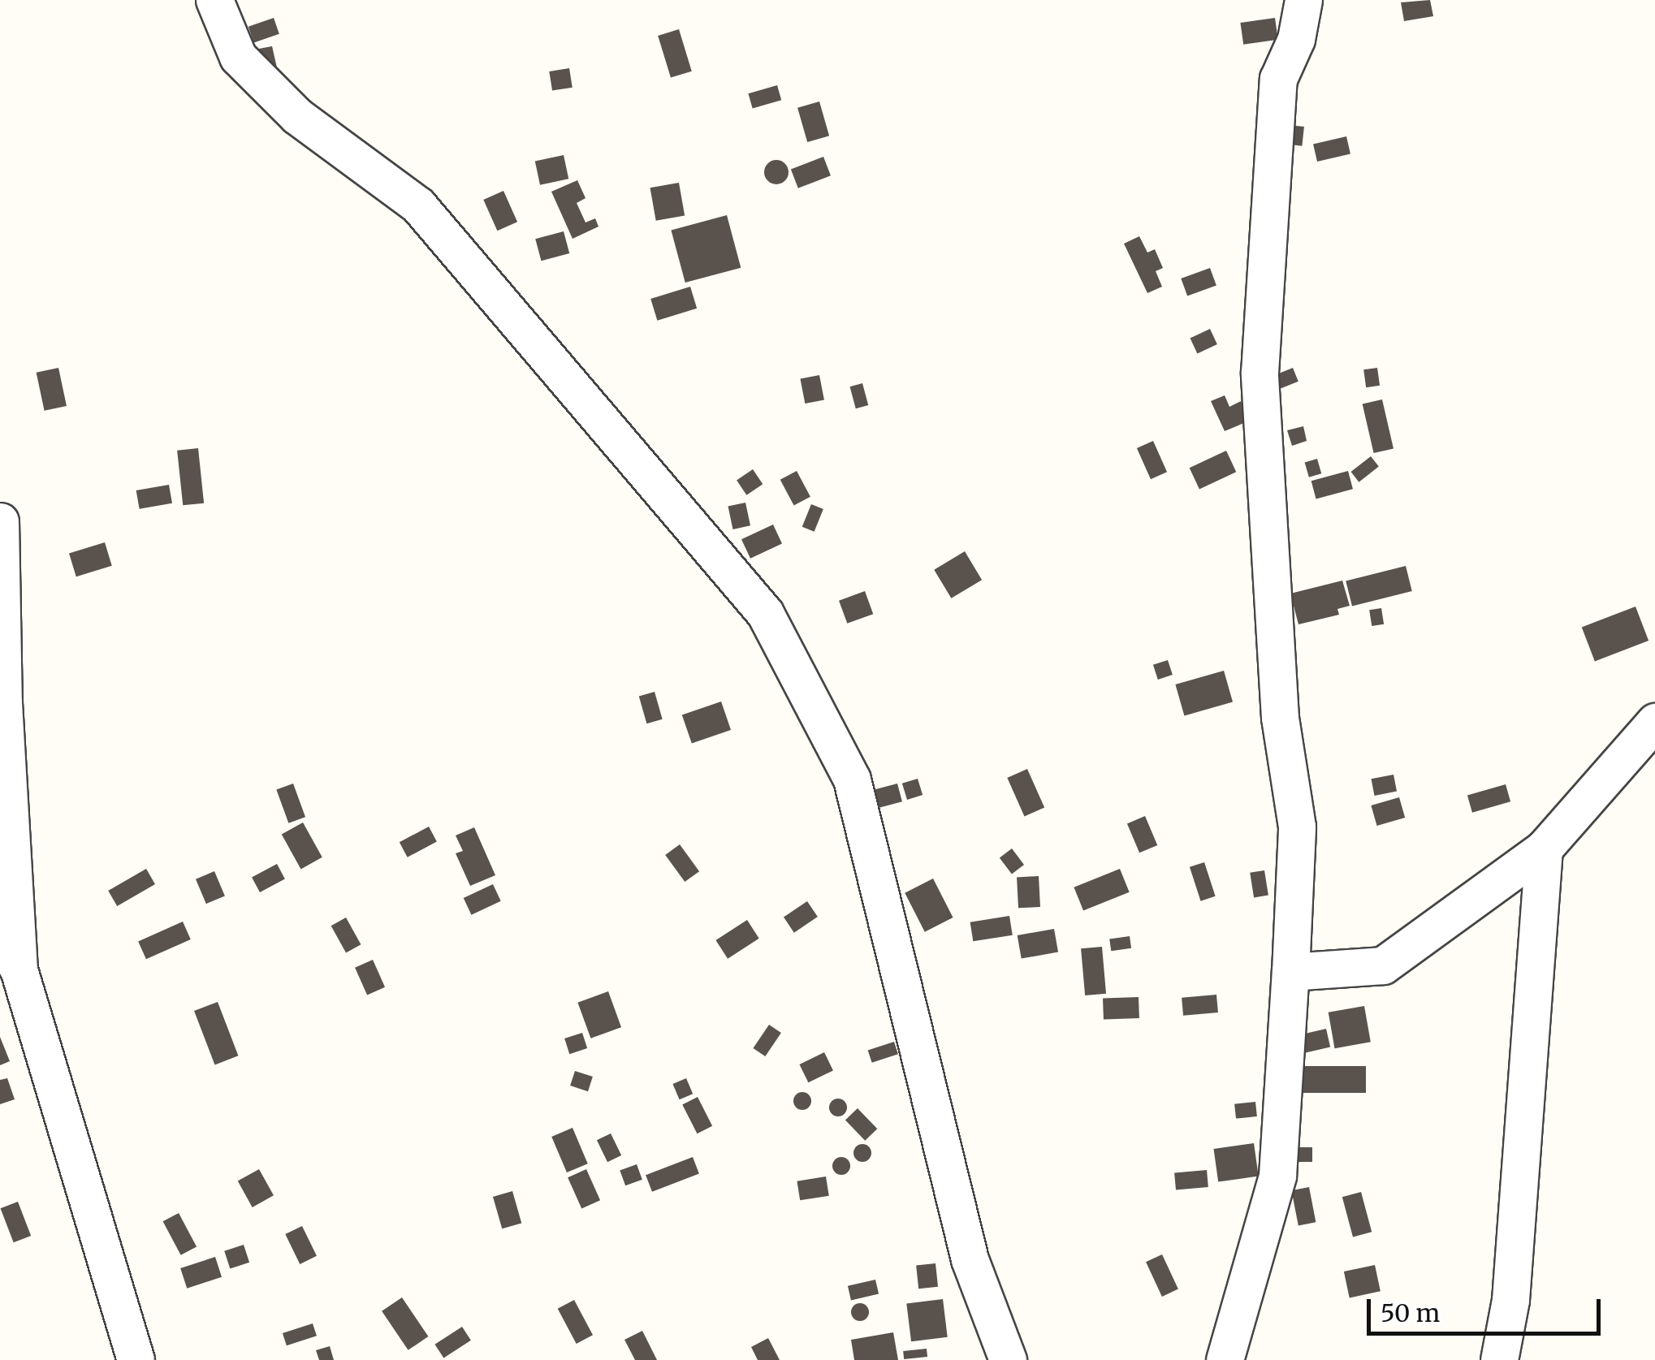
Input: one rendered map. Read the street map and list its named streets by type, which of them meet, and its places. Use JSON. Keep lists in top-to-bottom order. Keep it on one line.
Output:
{"scale_bar":"50 m"}
